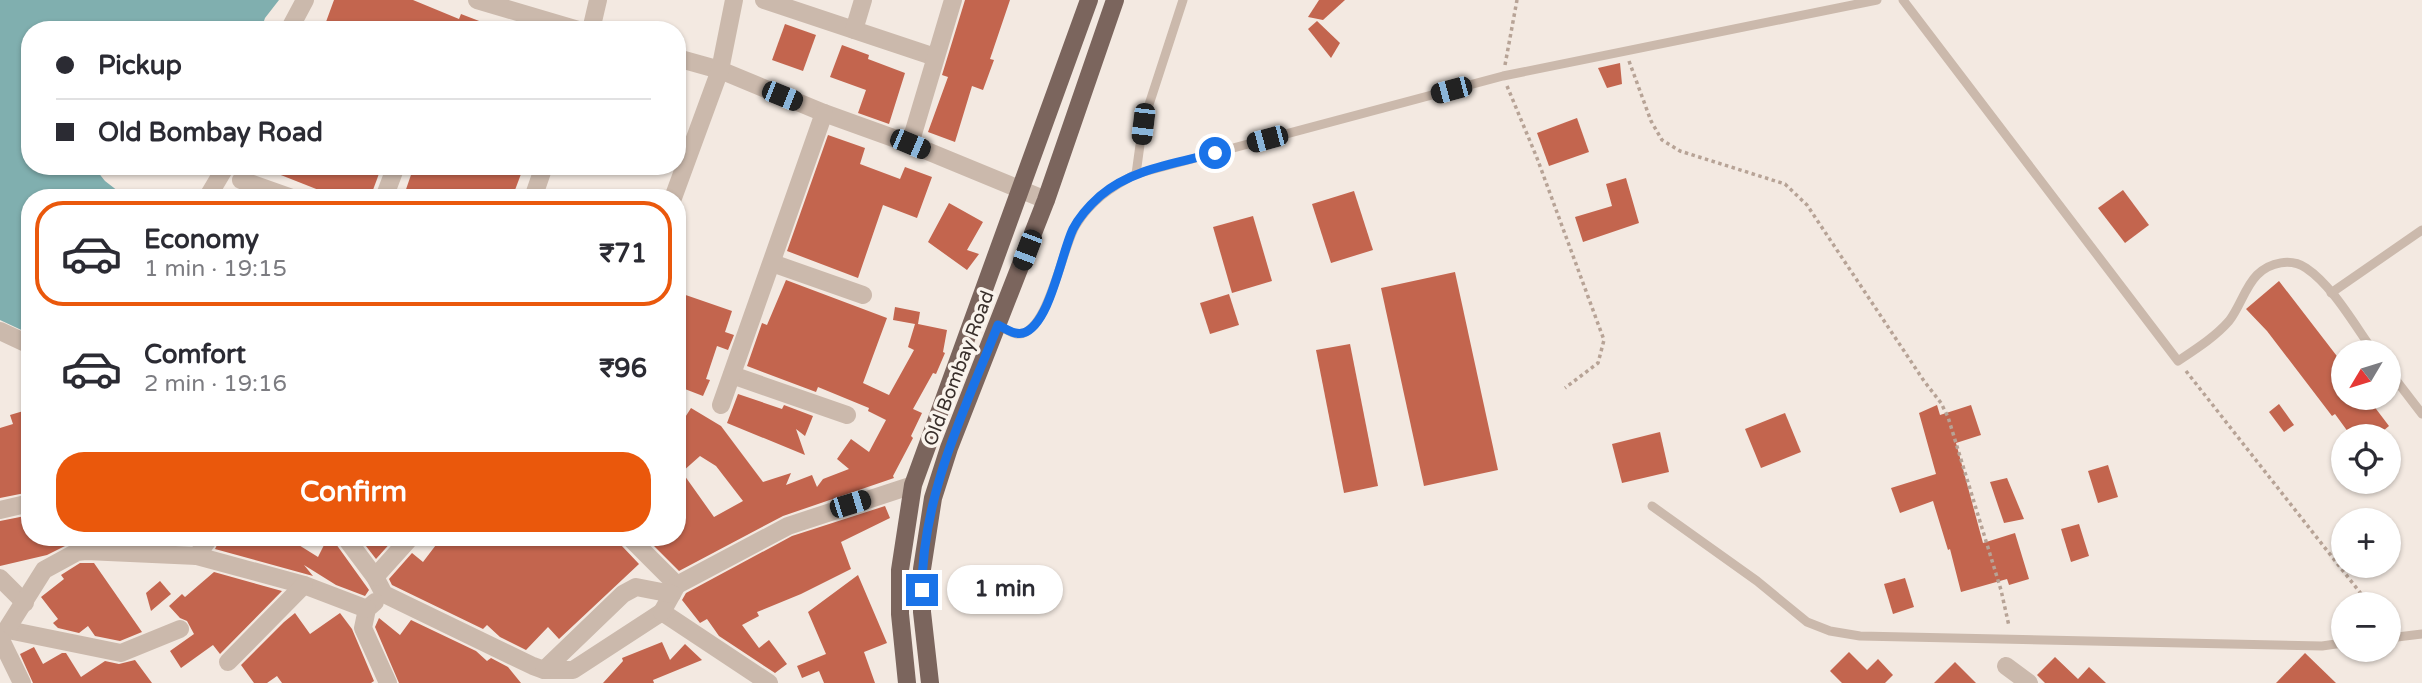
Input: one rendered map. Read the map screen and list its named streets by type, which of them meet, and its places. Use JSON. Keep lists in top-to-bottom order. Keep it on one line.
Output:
{"streets":{"main road":["Old Bombay Road"]},"north":"bottom left","page":{"banner":["Pickup","Old Bombay Road"],"list":[{"name":"Economy","note":"1 min · 19:15","value":"₹71"},{"name":"Comfort","note":"2 min · 19:16","value":"₹96"}],"map_buttons":["+","−"],"buttons":"Confirm","bubble":"1 min"}}
